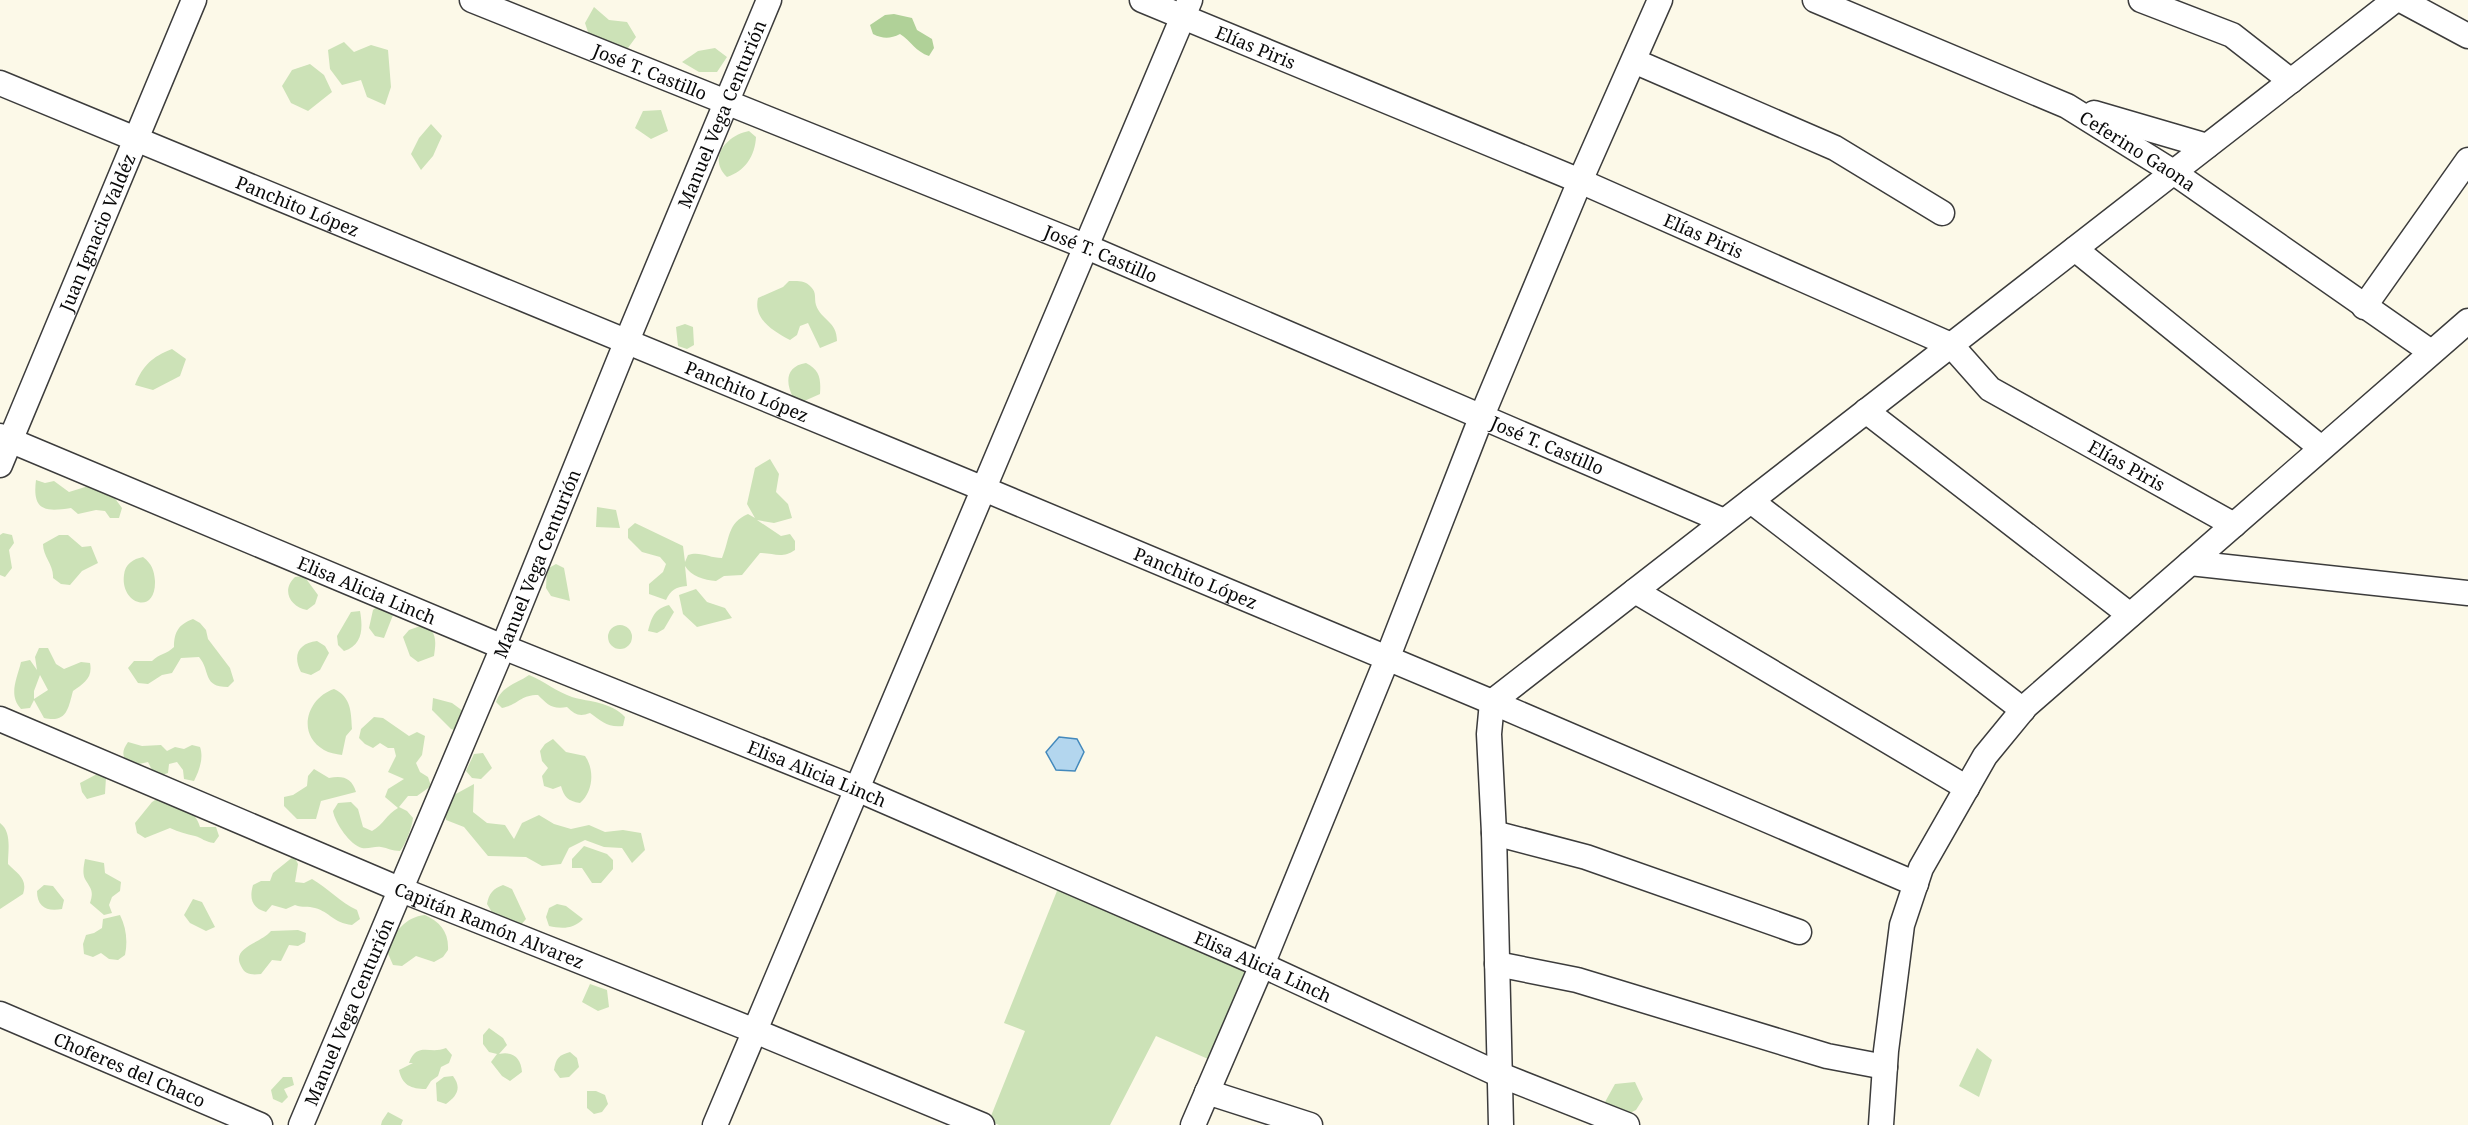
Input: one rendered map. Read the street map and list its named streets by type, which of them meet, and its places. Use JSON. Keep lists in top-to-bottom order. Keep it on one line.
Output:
{"streets":{"street":["Elías Piris","José T. Castillo","Manuel Vega Centurión","Ceferino Gaona","Panchito López","Juan Ignacio Valdéz","Elisa Alicia Linch","Capitán Ramón Alvarez","Choferes del Chaco"]},"crossings":[["José T. Castillo","Manuel Vega Centurión"],["Manuel Vega Centurión","Panchito López"],["Manuel Vega Centurión","Elisa Alicia Linch"],["Manuel Vega Centurión","Capitán Ramón Alvarez"],["Panchito López","Juan Ignacio Valdéz"],["Juan Ignacio Valdéz","Elisa Alicia Linch"]]}
